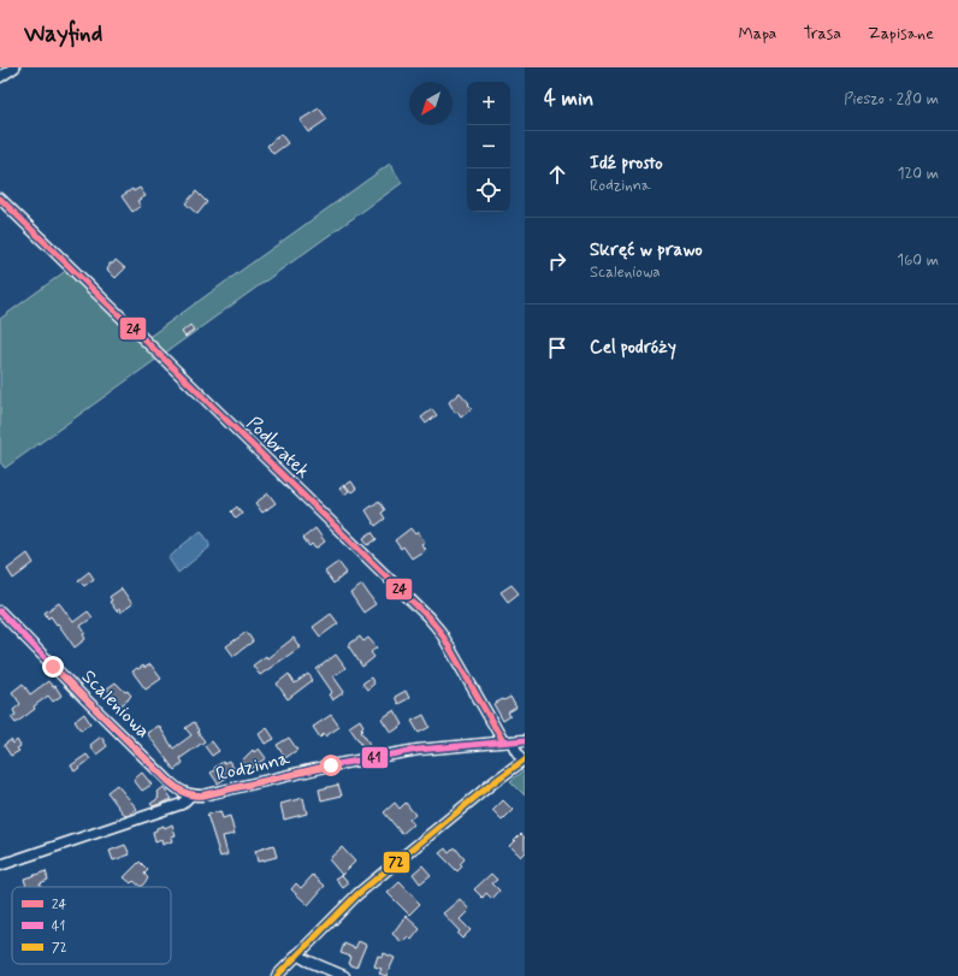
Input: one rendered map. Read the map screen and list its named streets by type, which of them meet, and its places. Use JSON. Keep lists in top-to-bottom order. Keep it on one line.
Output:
{"streets":{"street":["Podbratek","Scaleniowa","Rodzinna"]},"crossings":[["Podbratek","Rodzinna"],["Scaleniowa","Rodzinna"]],"lines":["transit line 24","transit line 41","transit line 72"],"legend":["24","41","72"],"north":"bottom left","page":{"header":"Wayfind","nav":["Mapa","Trasa","Zapisane"],"heading":["4 min","Pieszo · 280 m"],"map_buttons":["+","−"],"list":[["Idź prosto","Rodzinna","120 m"],["Skręć w prawo","Scaleniowa","160 m"],"Cel podróży"]}}
